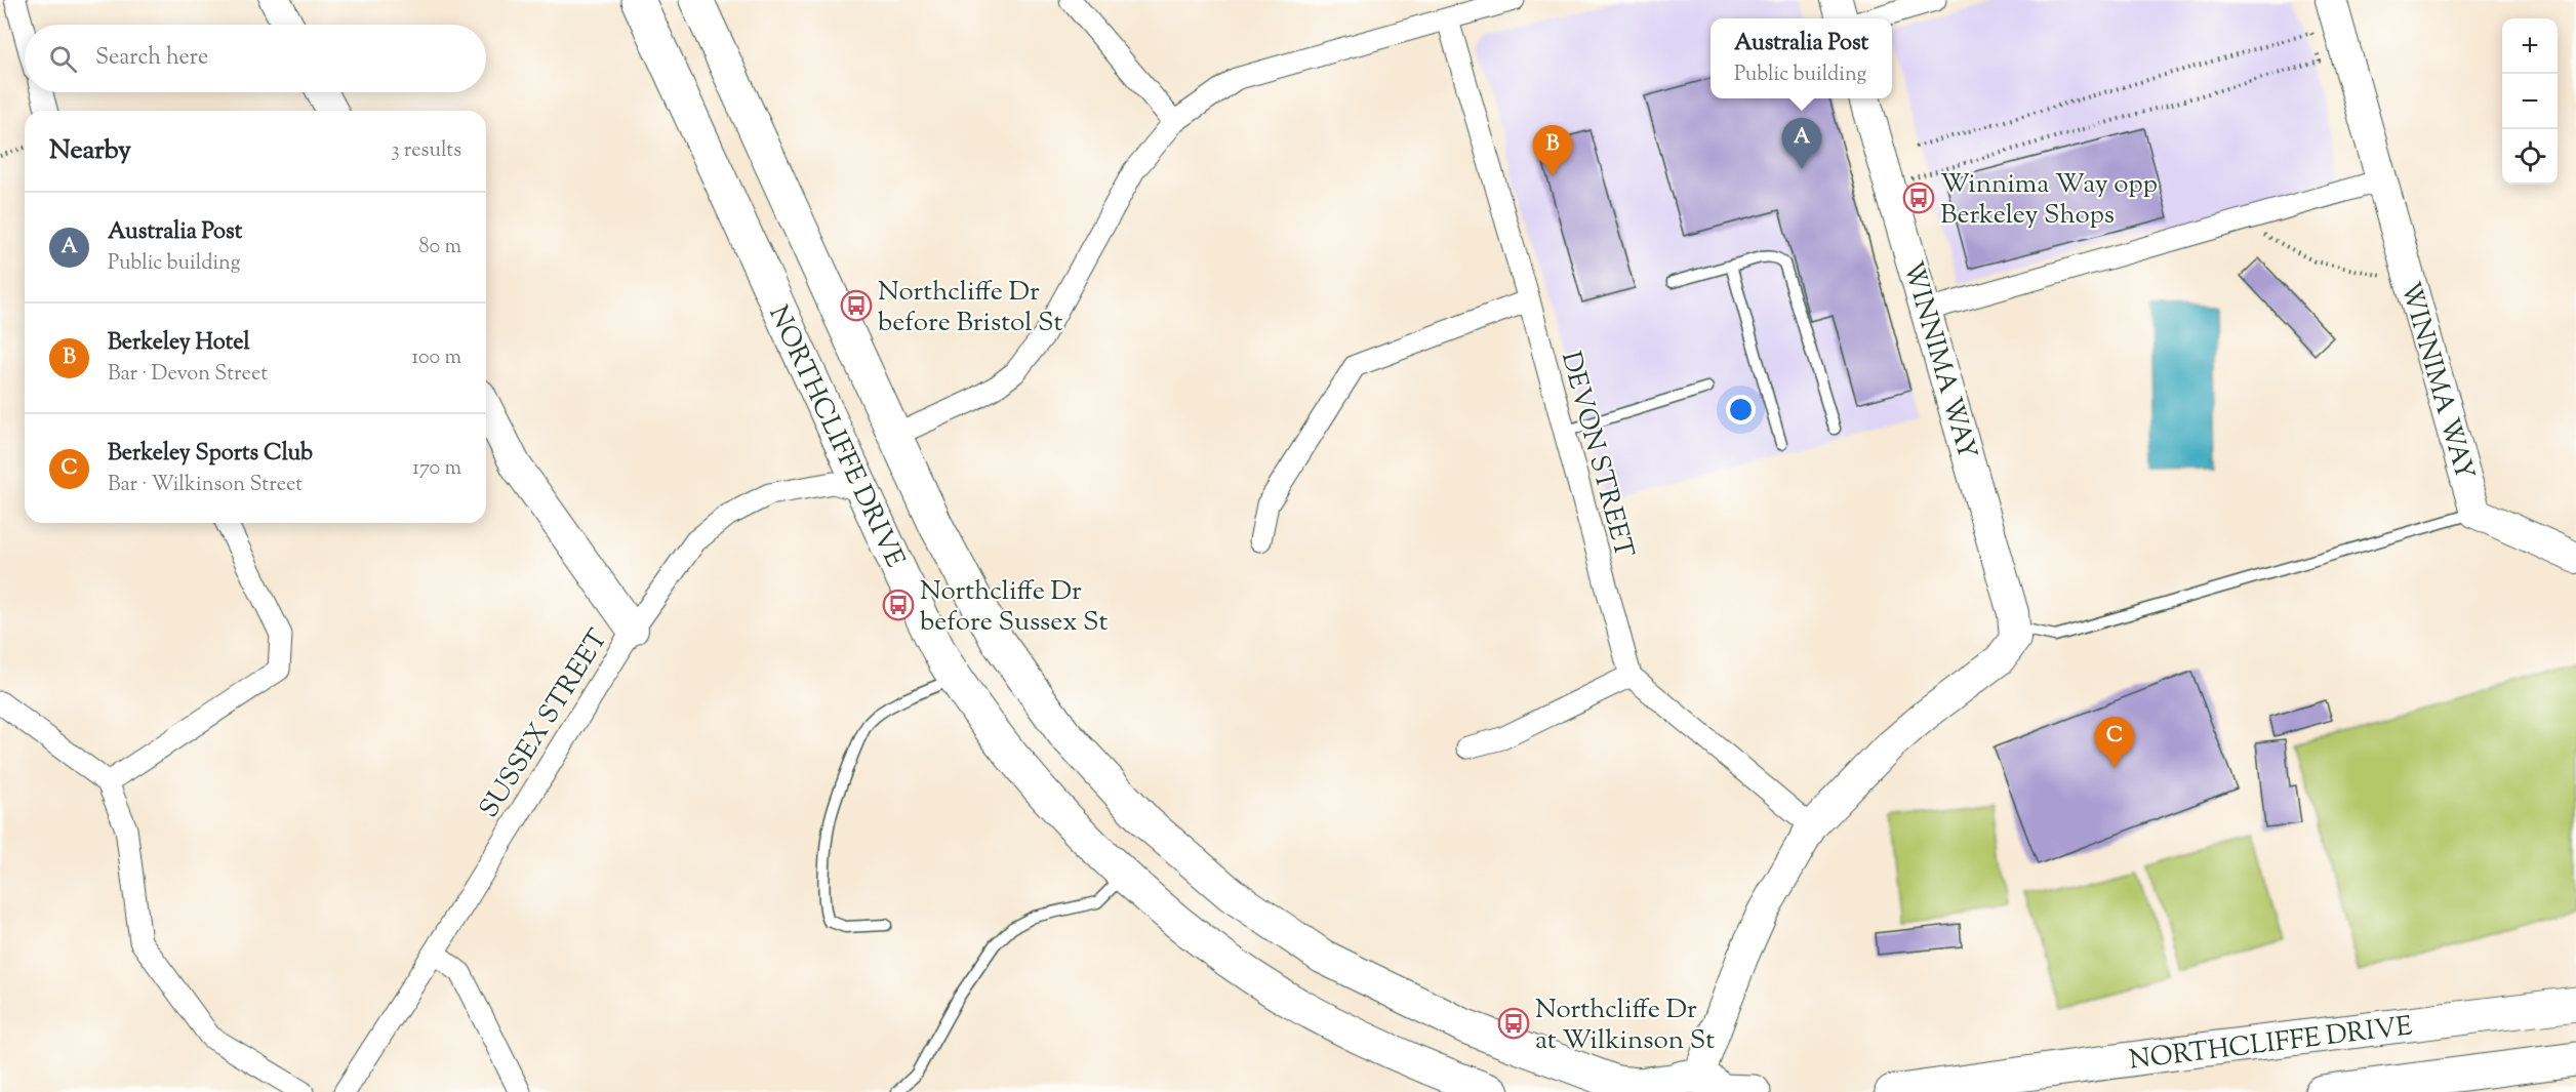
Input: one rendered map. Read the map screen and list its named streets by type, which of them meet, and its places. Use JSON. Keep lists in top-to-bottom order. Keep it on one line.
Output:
{"streets":{"main road":["NORTHCLIFFE DRIVE"],"street":["WINNIMA WAY","DEVON STREET","SUSSEX STREET"]},"crossings":[["NORTHCLIFFE DRIVE","SUSSEX STREET"]],"places":{"bus stop":["Winnima Way opp Berkeley Shops","Northcliffe Dr before Bristol St","Northcliffe Dr before Sussex St","Northcliffe Dr at Wilkinson St"]},"page":{"map_buttons":["+","−"],"popup":["Australia Post","Public building"],"search":"Search here","heading":["Nearby","3 results"],"pins":["A","B","C"],"list":[{"mark":"A","name":"Australia Post","note":"Public building","value":"80 m"},{"mark":"B","name":"Berkeley Hotel","note":"Bar · Devon Street","value":"100 m"},{"mark":"C","name":"Berkeley Sports Club","note":"Bar · Wilkinson Street","value":"170 m"}]}}
